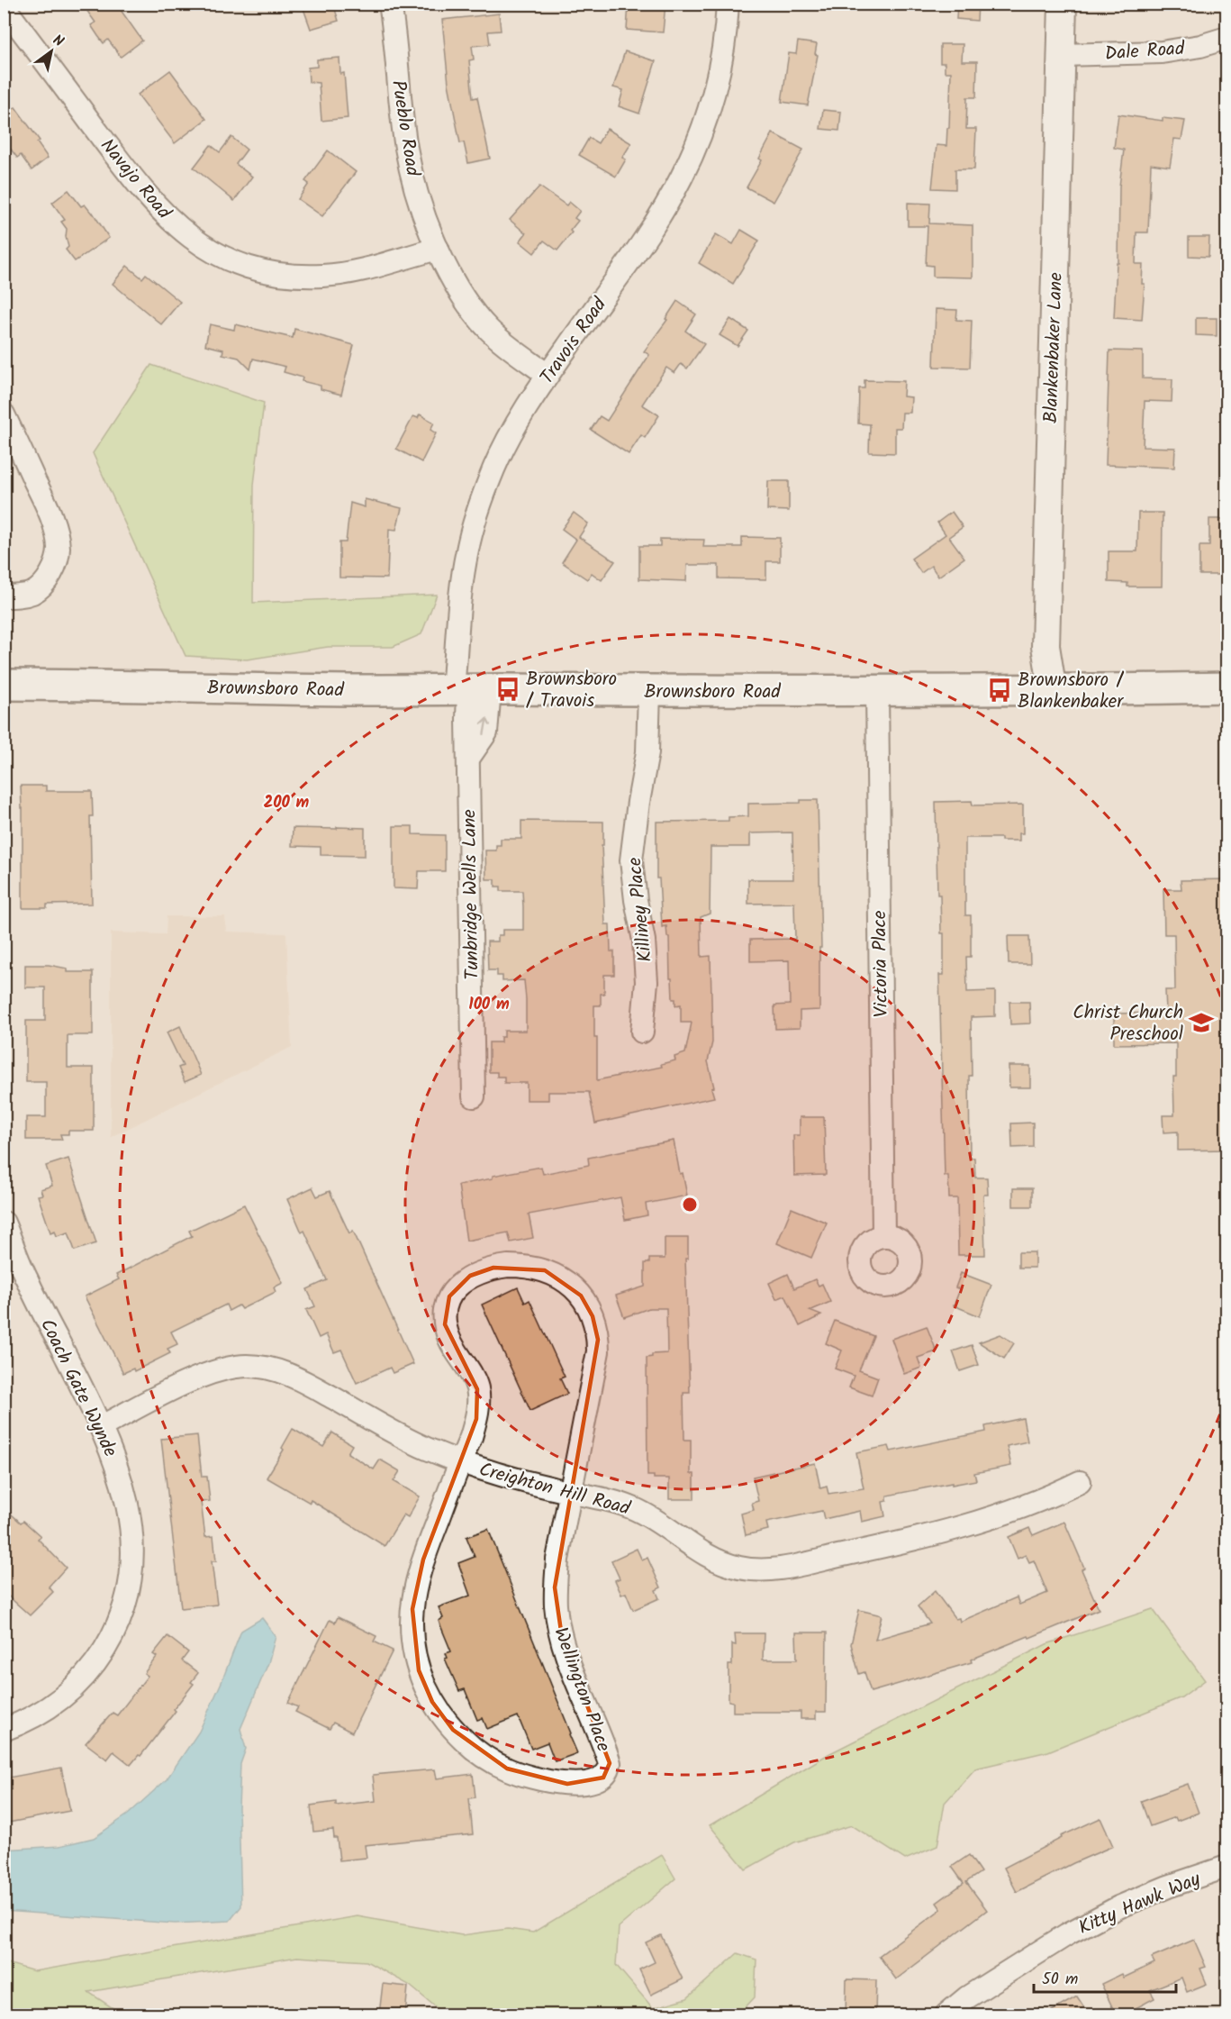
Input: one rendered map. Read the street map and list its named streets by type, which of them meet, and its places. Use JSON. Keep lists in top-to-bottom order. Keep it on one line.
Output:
{"streets":{"main road":["Brownsboro Road"],"street":["Dale Road","Pueblo Road","Navajo Road","Travois Road","Blankenbaker Lane","Tunbridge Wells Lane","Killiney Place","Victoria Place","Coach Gate Wynde","Creighton Hill Road","Wellington Place","Kitty Hawk Way"]},"crossings":[["Dale Road","Blankenbaker Lane"],["Pueblo Road","Navajo Road"],["Travois Road","Brownsboro Road"],["Travois Road","Tunbridge Wells Lane"],["Blankenbaker Lane","Brownsboro Road"],["Brownsboro Road","Tunbridge Wells Lane"],["Brownsboro Road","Killiney Place"],["Brownsboro Road","Victoria Place"],["Coach Gate Wynde","Creighton Hill Road"],["Creighton Hill Road","Wellington Place"]],"places":{"bus stop":["Brownsboro / Travois","Brownsboro / Blankenbaker"],"school or university":["Christ Church Preschool"]},"scale_bar":"50 m","north":"top right","rings":["200 m","100 m"]}
